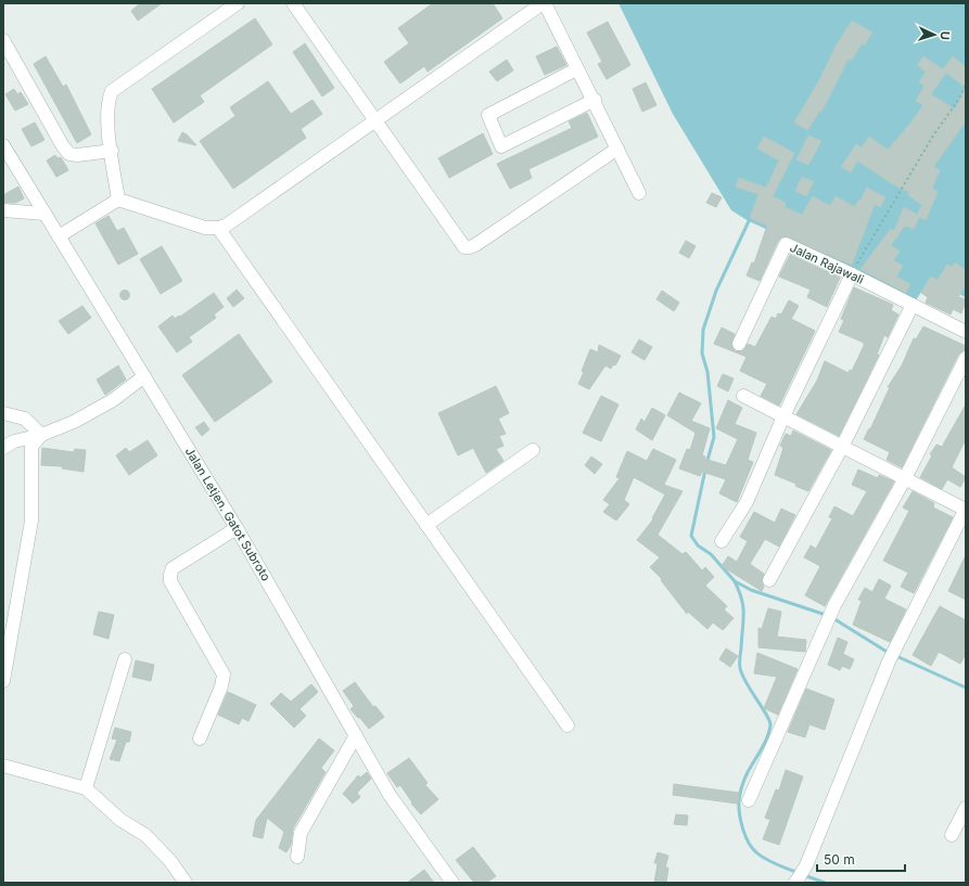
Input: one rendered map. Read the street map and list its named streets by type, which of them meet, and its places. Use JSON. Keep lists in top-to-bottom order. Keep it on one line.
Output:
{"streets":{"street":["Jalan Rajawali","Jalan Letjen. Gatot Subroto"]},"scale_bar":"50 m","north":"right"}
